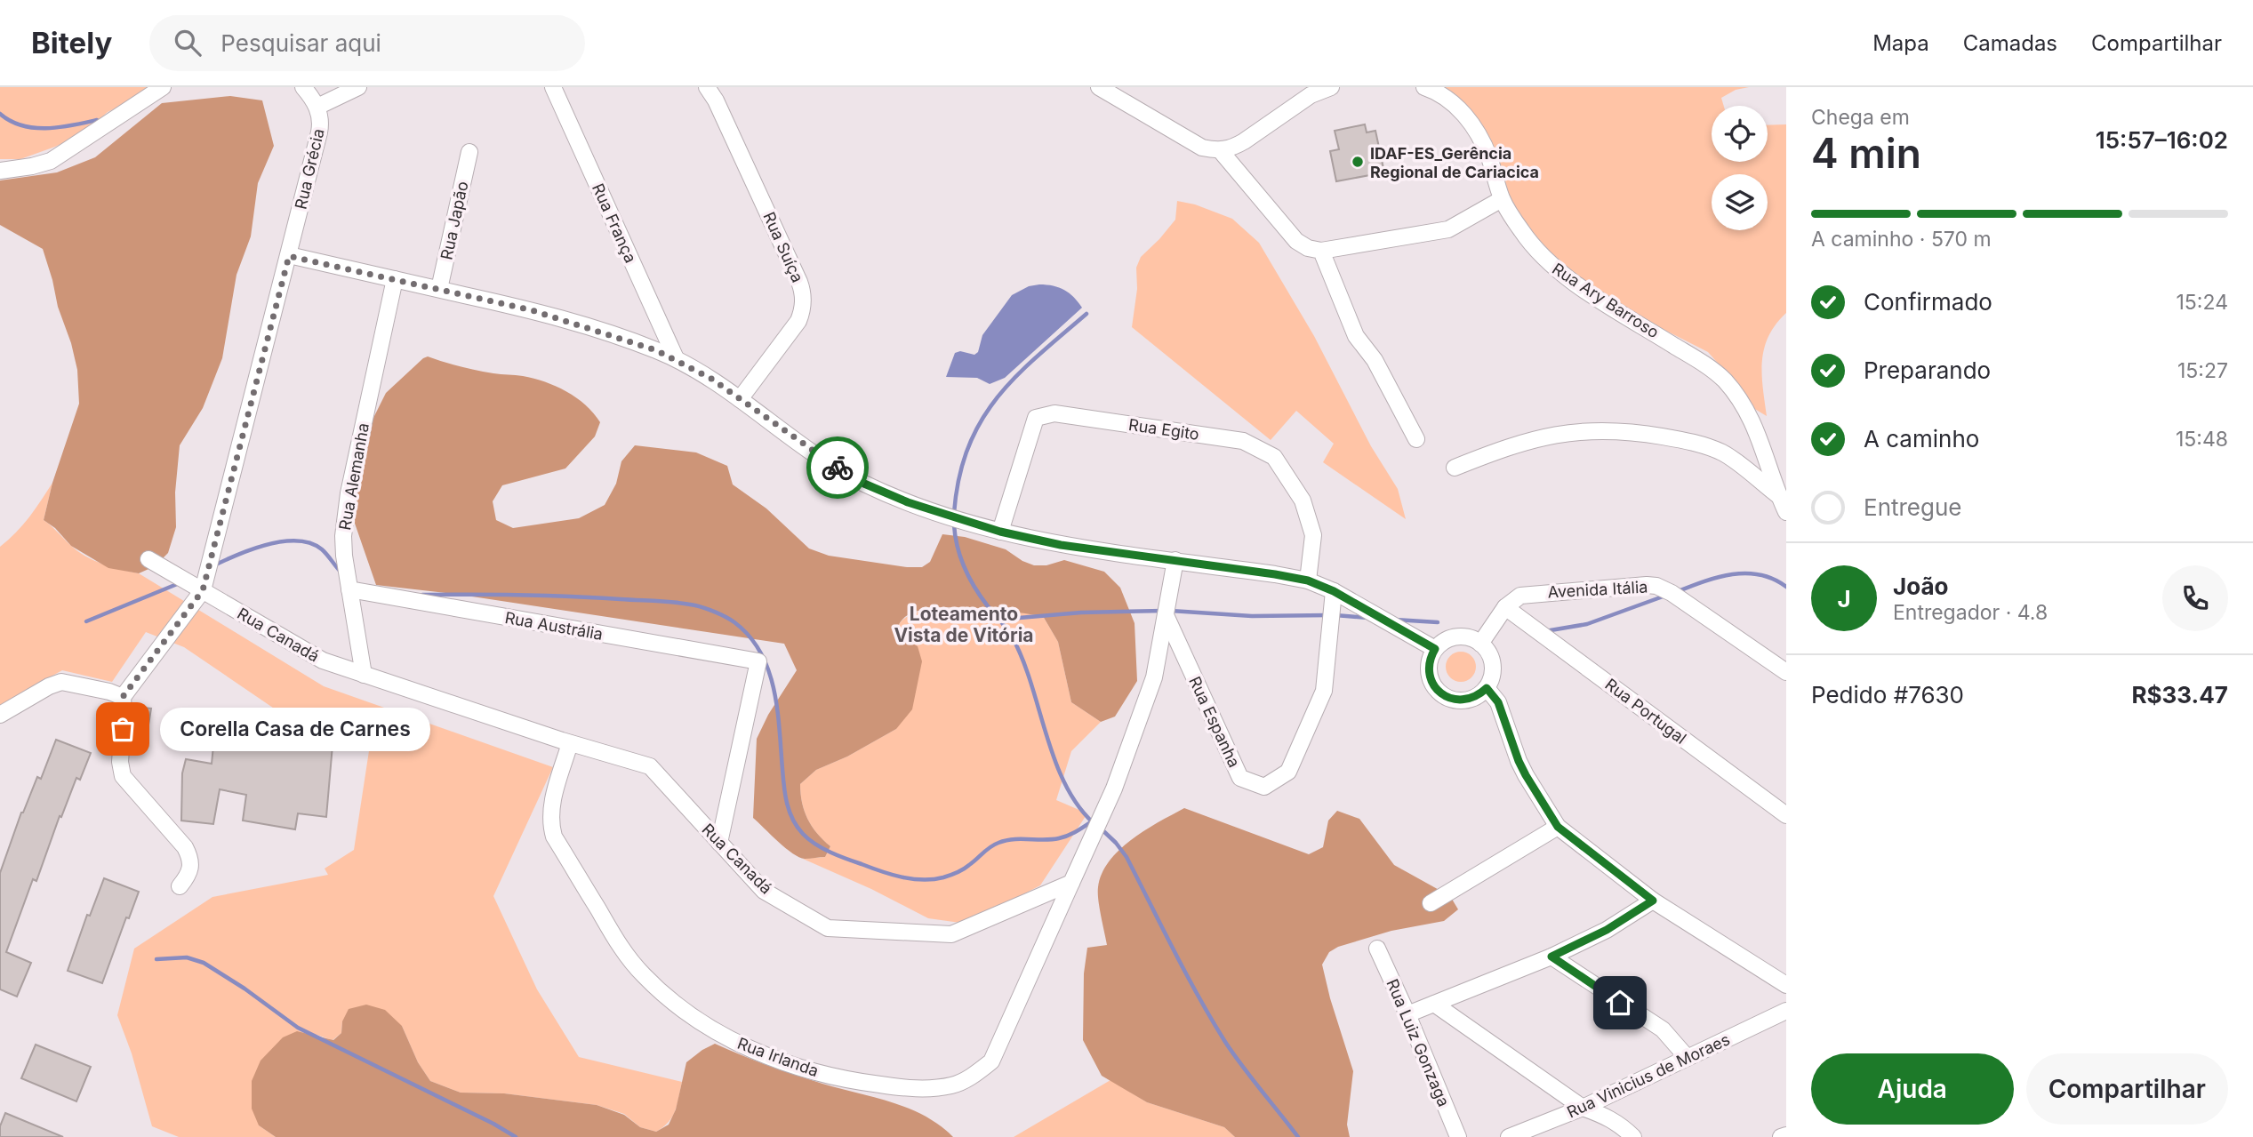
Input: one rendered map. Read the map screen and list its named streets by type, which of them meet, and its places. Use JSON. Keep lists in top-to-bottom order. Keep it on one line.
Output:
{"streets":{"street":["Rua Grécia","Rua Japão","Rua França","Rua Suíça","Rua Ary Barroso","Rua Egito","Rua Alemanha","Avenida Itália","Rua Austrália","Rua Canadá","Rua Portugal","Rua Espanha","Rua Luiz Gonzaga","Rua Irlanda","Rua Vinicius de Moraes"]},"crossings":[["Rua Grécia","Rua Canadá"],["Rua Alemanha","Rua Austrália"],["Rua Alemanha","Rua Canadá"],["Avenida Itália","Rua Portugal"],["Rua Austrália","Rua Canadá"],["Rua Canadá","Rua Irlanda"]],"districts":["Loteamento Vista de Vitória"],"places":["IDAF-ES_Gerência Regional de Cariacica","Corella Casa de Carnes"],"page":{"header":"Bitely","search":"Pesquisar aqui","nav":["Mapa","Camadas","Compartilhar"],"heading":["4 min","Chega em","15:57–16:02"],"panel":["João","Entregador · 4.8","Pedido #7630","R$33.47"],"bar":"A caminho · 570 m","list":[["Confirmado","15:24"],["Preparando","15:27"],["A caminho","15:48"],"Entregue"],"round":"J","bubble":"Corella Casa de Carnes","buttons":["Ajuda","Compartilhar"]}}
